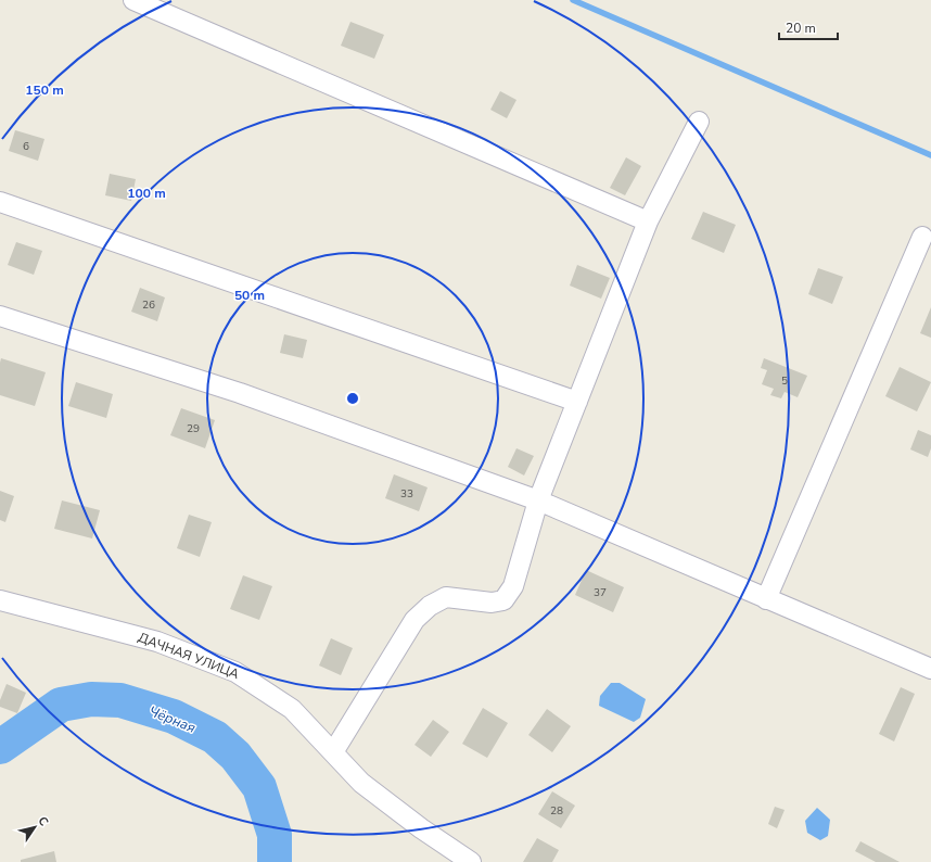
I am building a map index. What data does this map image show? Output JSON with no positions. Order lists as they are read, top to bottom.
{
  "streets": {
    "street": ["ДАЧНАЯ УЛИЦА"]
  },
  "water": ["Чёрная"],
  "house_numbers": [
    "6",
    "26",
    "5",
    "29",
    "33",
    "37",
    "28"
  ],
  "scale_bar": "20 m",
  "north": "top right",
  "rings": ["150 m", "100 m", "50 m"]
}
